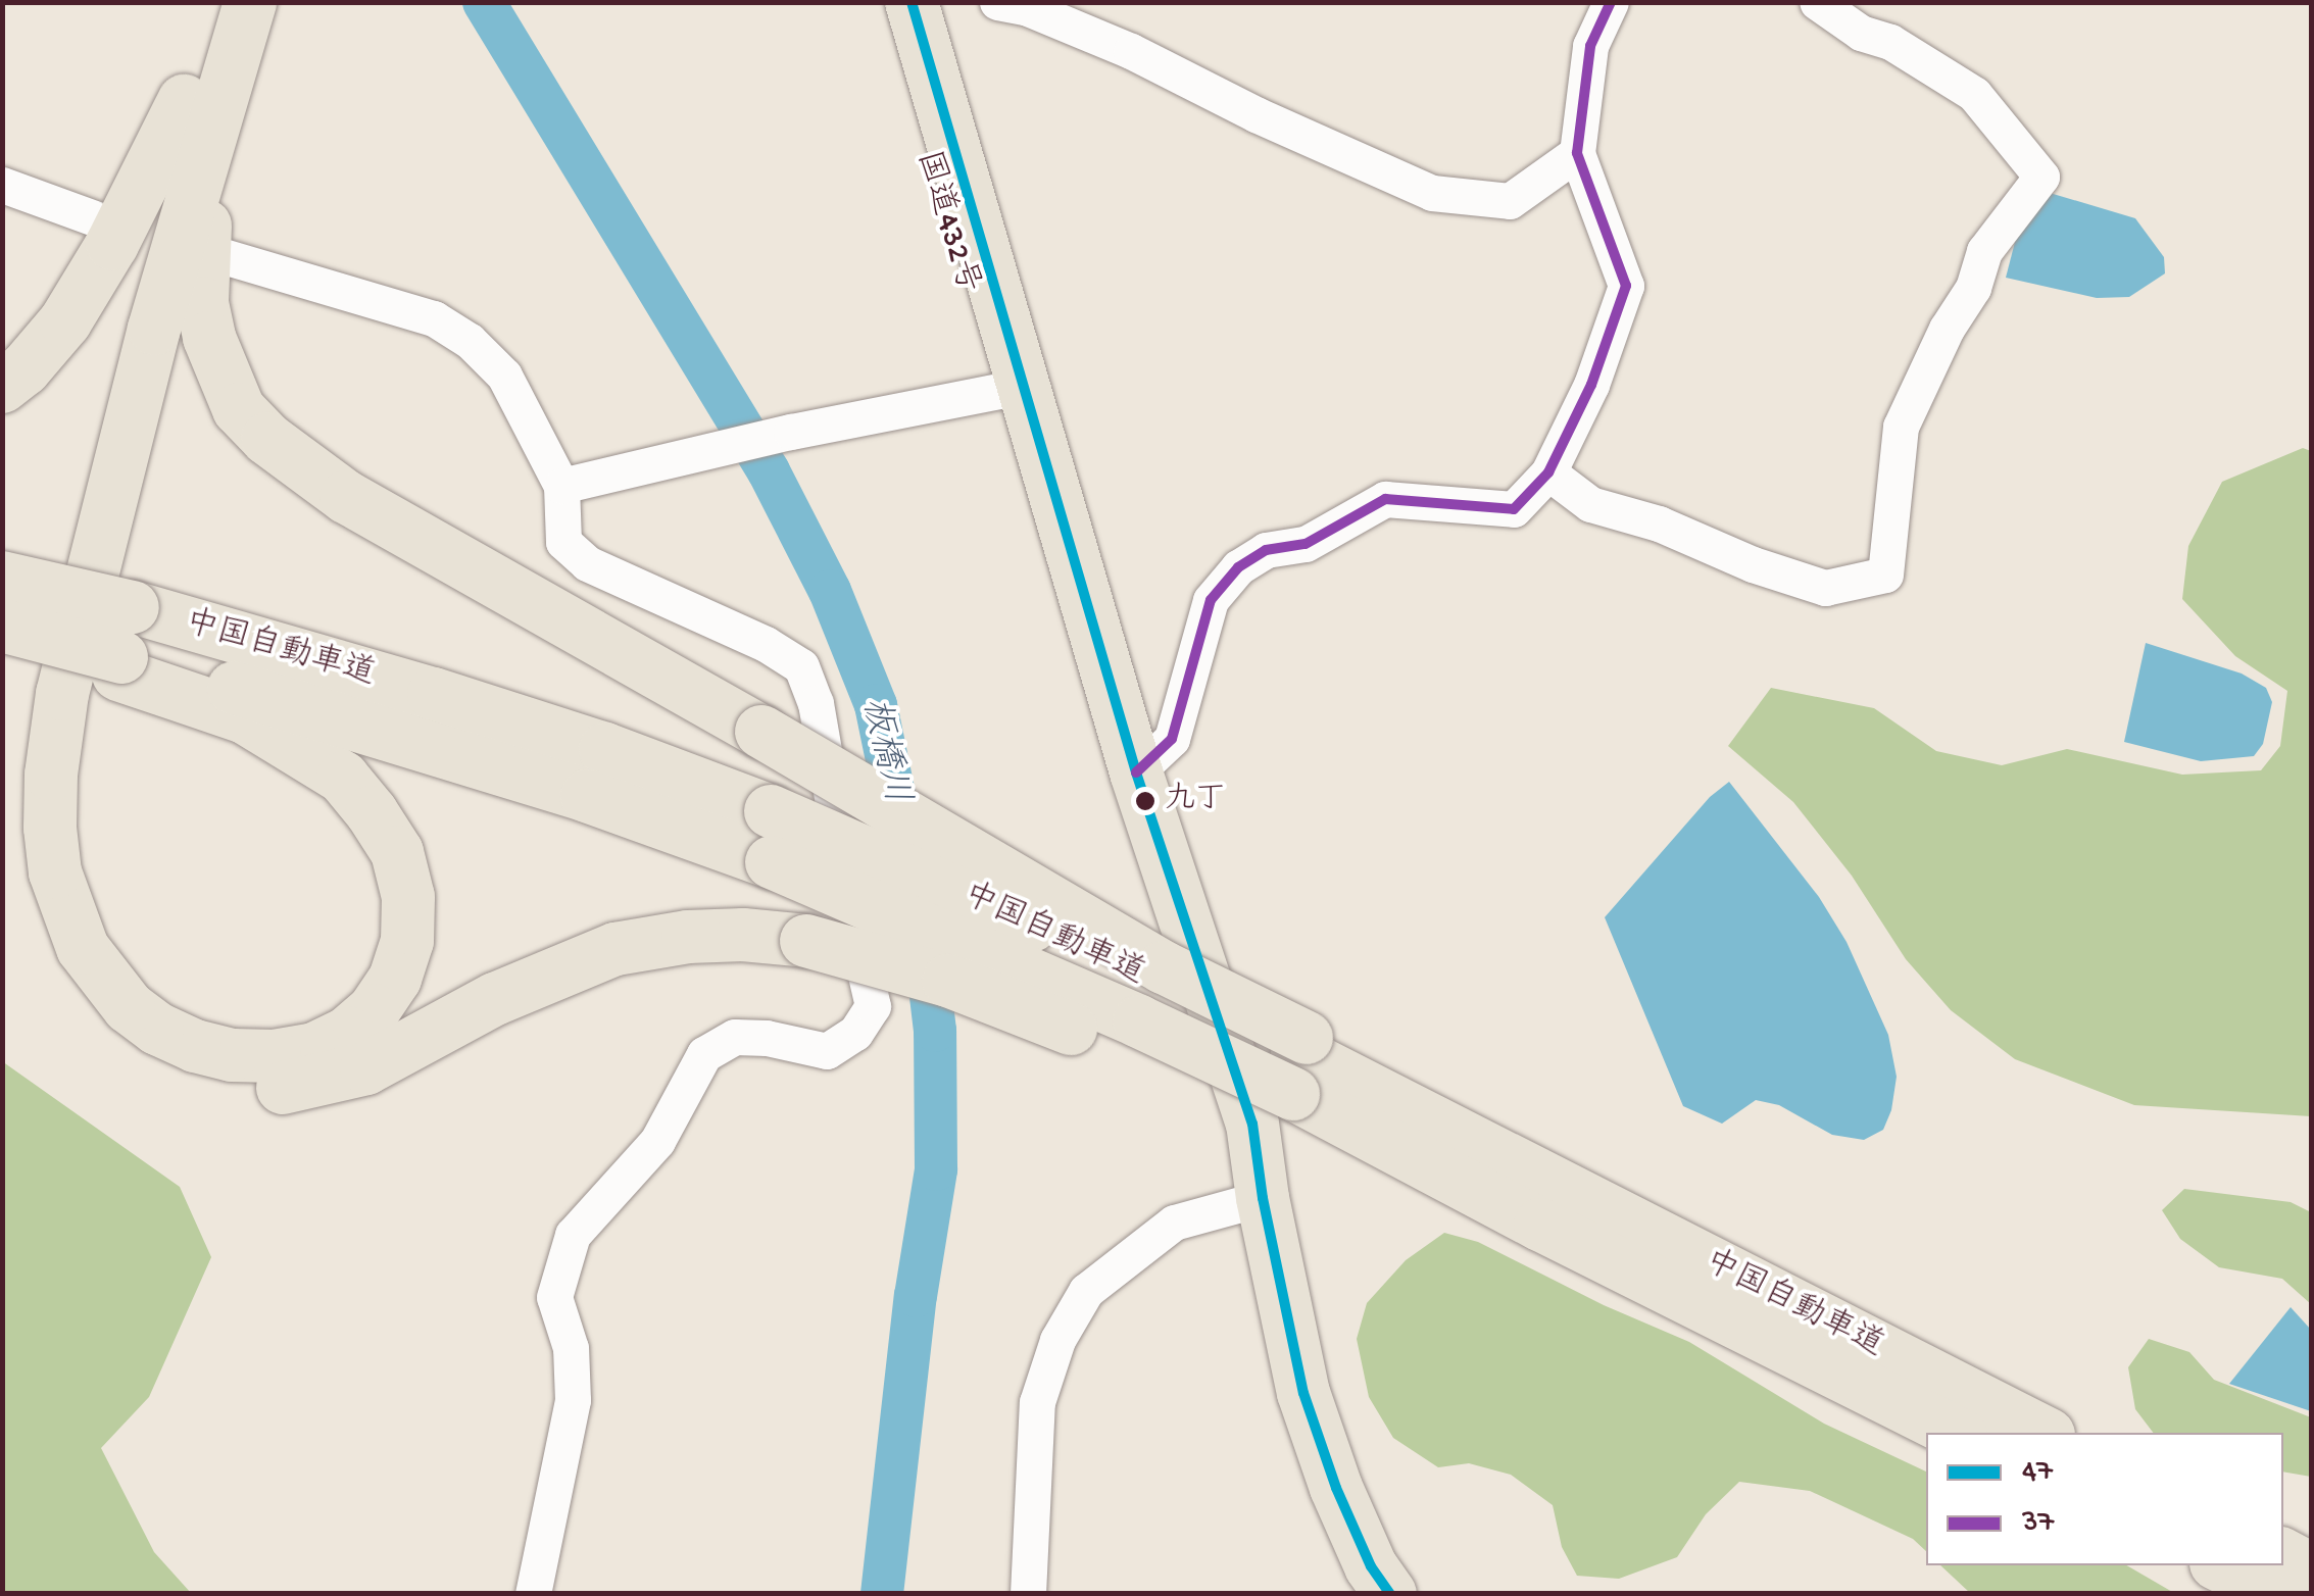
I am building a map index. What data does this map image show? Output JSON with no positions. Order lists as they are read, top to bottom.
{
  "streets": {
    "highway": ["国道432号", "中国自動車道"]
  },
  "water": ["板橋川"],
  "places": ["九丁"],
  "lines": ["transit line 47", "transit line 37"],
  "legend": ["47", "37"]
}
